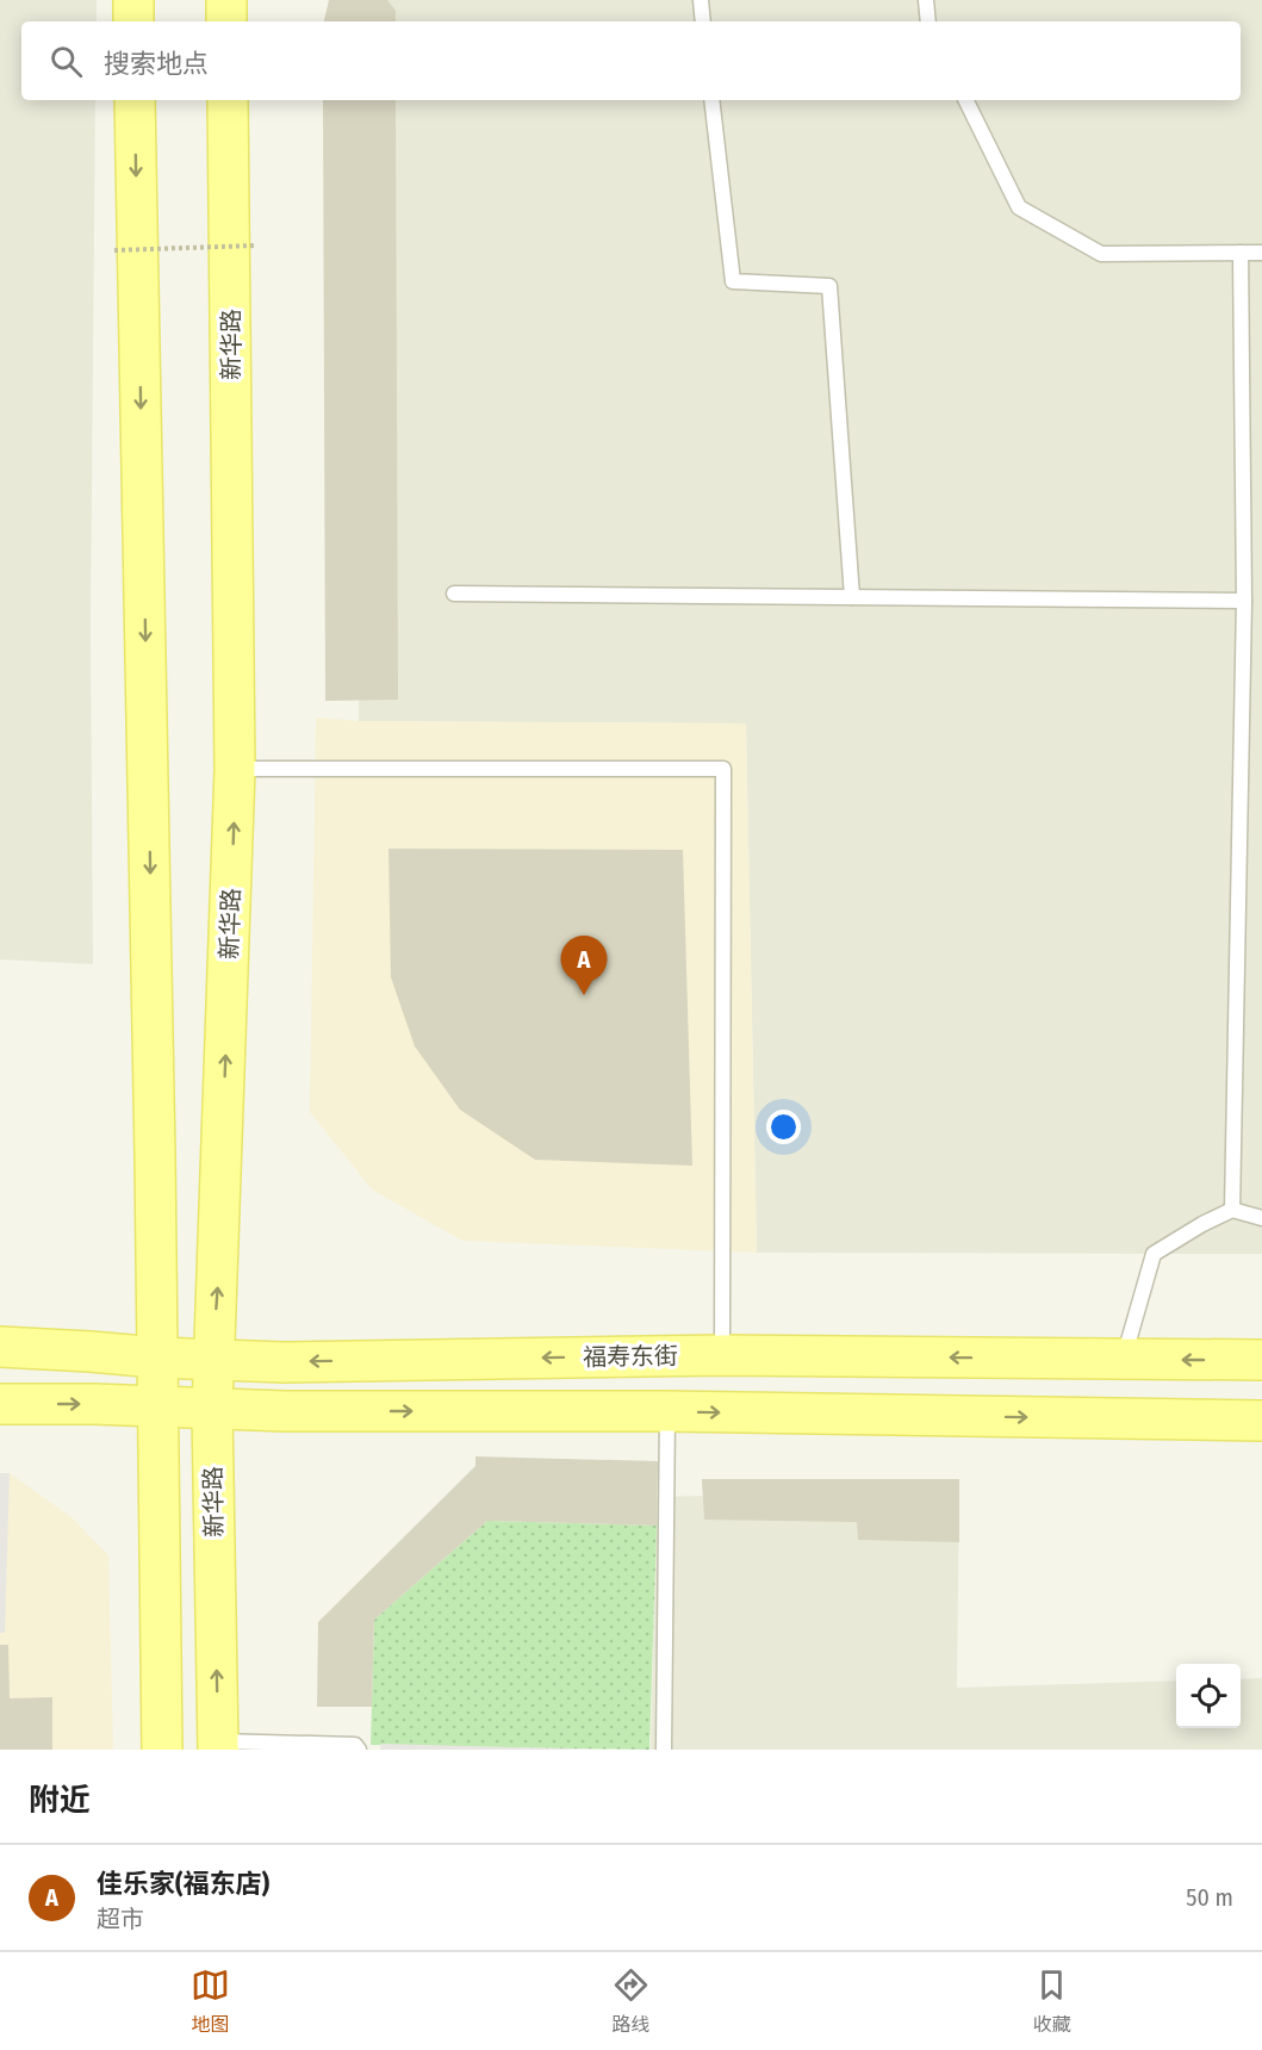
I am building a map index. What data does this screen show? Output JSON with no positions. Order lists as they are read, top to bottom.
{
  "streets": {
    "main road": ["新华路", "福寿东街"]
  },
  "crossings": [
    ["新华路", "福寿东街"]
  ],
  "page": {
    "search": "搜索地点",
    "pins": "A",
    "heading": "附近",
    "list": [
      {
        "mark": "A",
        "name": "佳乐家(福东店)",
        "note": "超市",
        "value": "50 m"
      }
    ],
    "nav": ["地图", "路线", "收藏"]
  }
}
